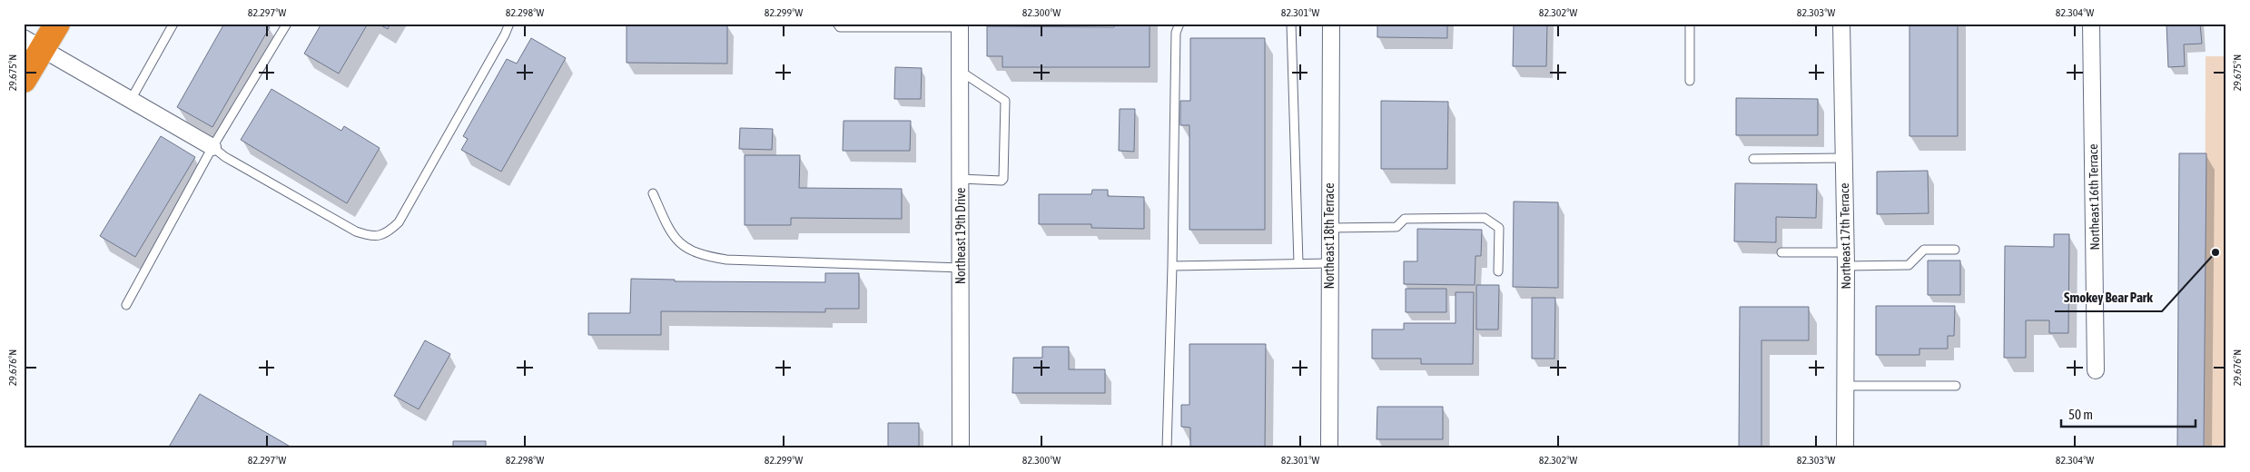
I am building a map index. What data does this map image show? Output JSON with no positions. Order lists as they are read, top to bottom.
{
  "streets": {
    "street": [
      "Northeast 16th Terrace",
      "Northeast 19th Drive",
      "Northeast 18th Terrace",
      "Northeast 17th Terrace"
    ]
  },
  "places": ["Smokey Bear Park"],
  "scale_bar": "50 m",
  "coordinates": [
    "82.297°W",
    "82.298°W",
    "82.299°W",
    "82.300°W",
    "82.301°W",
    "82.302°W",
    "82.303°W",
    "82.304°W",
    "29.675°N",
    "29.676°N"
  ]
}
